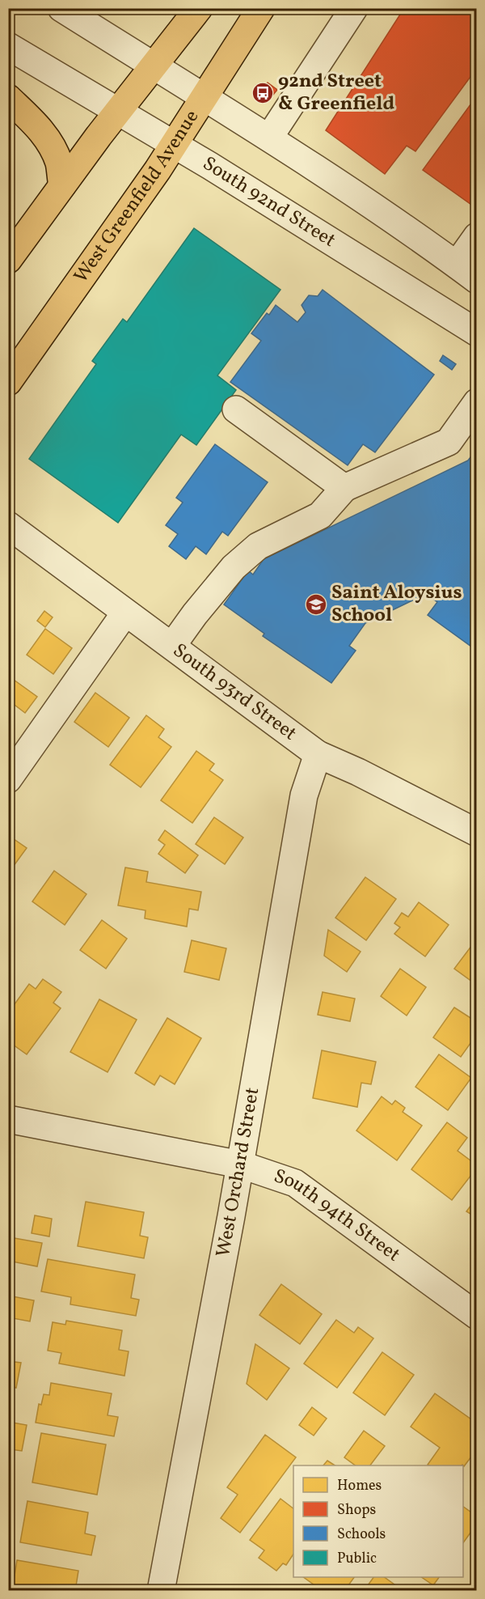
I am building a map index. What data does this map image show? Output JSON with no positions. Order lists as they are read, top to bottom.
{
  "streets": {
    "main road": ["West Greenfield Avenue"],
    "street": [
      "South 92nd Street",
      "South 93rd Street",
      "West Orchard Street",
      "South 94th Street"
    ]
  },
  "crossings": [
    ["West Greenfield Avenue", "South 92nd Street"],
    ["South 93rd Street", "West Orchard Street"],
    ["West Orchard Street", "South 94th Street"]
  ],
  "places": {
    "bus stop": ["92nd Street & Greenfield"],
    "school or university": ["Saint Aloysius School"]
  },
  "legend": [
    "Homes",
    "Shops",
    "Schools",
    "Public"
  ]
}
